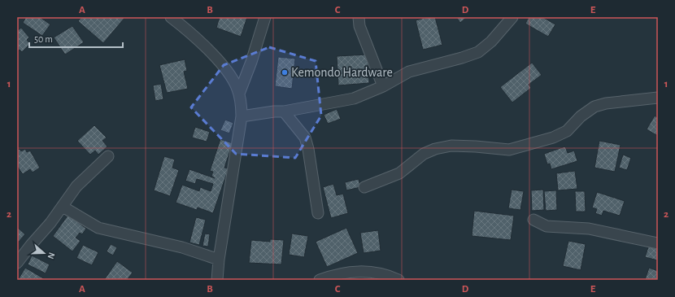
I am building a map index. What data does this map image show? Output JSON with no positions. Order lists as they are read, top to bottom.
{
  "places": ["Kemondo Hardware"],
  "scale_bar": "50 m",
  "north": "right",
  "grid": {
    "columns": [
      "A",
      "B",
      "C",
      "D",
      "E"
    ],
    "rows": ["1", "2"]
  }
}
